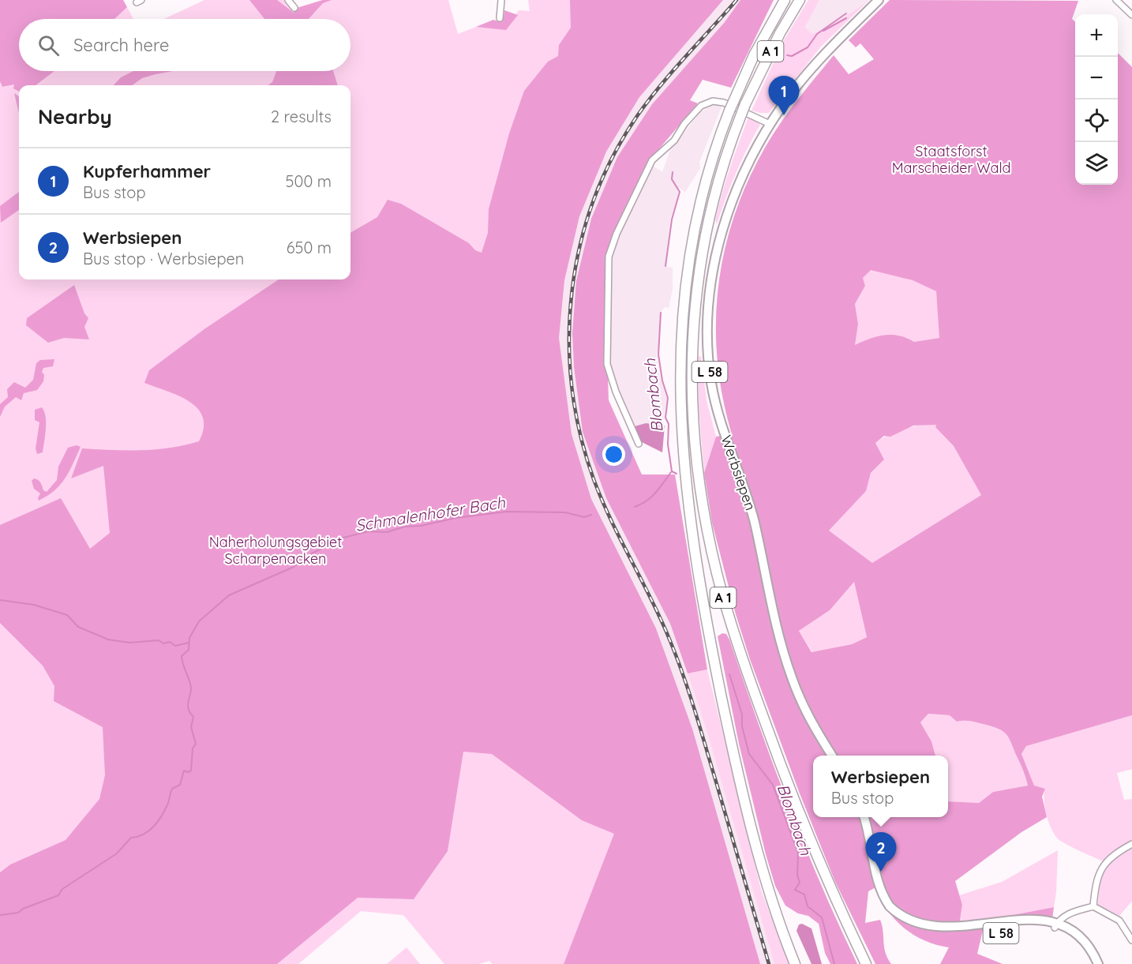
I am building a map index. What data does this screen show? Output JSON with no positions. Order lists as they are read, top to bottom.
{
  "streets": {
    "highway": ["A 1"],
    "main road": ["L 58", "Werbsiepen"]
  },
  "crossings": [
    ["L 58", "Werbsiepen"]
  ],
  "water": ["Blombach", "Schmalenhofer Bach"],
  "parks": ["Staatsforst Marscheider Wald", "Naherholungsgebiet Scharpenacken"],
  "page": {
    "map_buttons": ["+", "−"],
    "search": "Search here",
    "pins": ["1", "2"],
    "heading": ["Nearby", "2 results"],
    "list": [
      {
        "mark": "1",
        "name": "Kupferhammer",
        "note": "Bus stop",
        "value": "500 m"
      },
      {
        "mark": "2",
        "name": "Werbsiepen",
        "note": "Bus stop · Werbsiepen",
        "value": "650 m"
      }
    ],
    "popup": ["Werbsiepen", "Bus stop"]
  }
}
